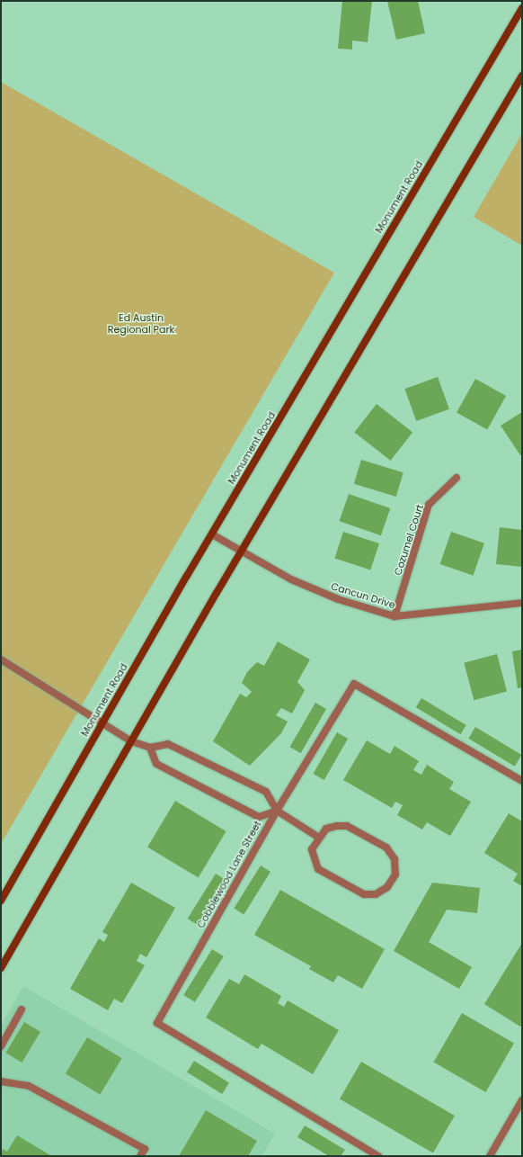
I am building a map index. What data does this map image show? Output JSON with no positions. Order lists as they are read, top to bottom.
{
  "streets": {
    "street": [
      "Monument Road",
      "Cozumel Court",
      "Cancun Drive",
      "Cobblewood Lane Street"
    ]
  },
  "crossings": [
    ["Monument Road", "Cancun Drive"],
    ["Cozumel Court", "Cancun Drive"]
  ],
  "parks": ["Ed Austin Regional Park"]
}
